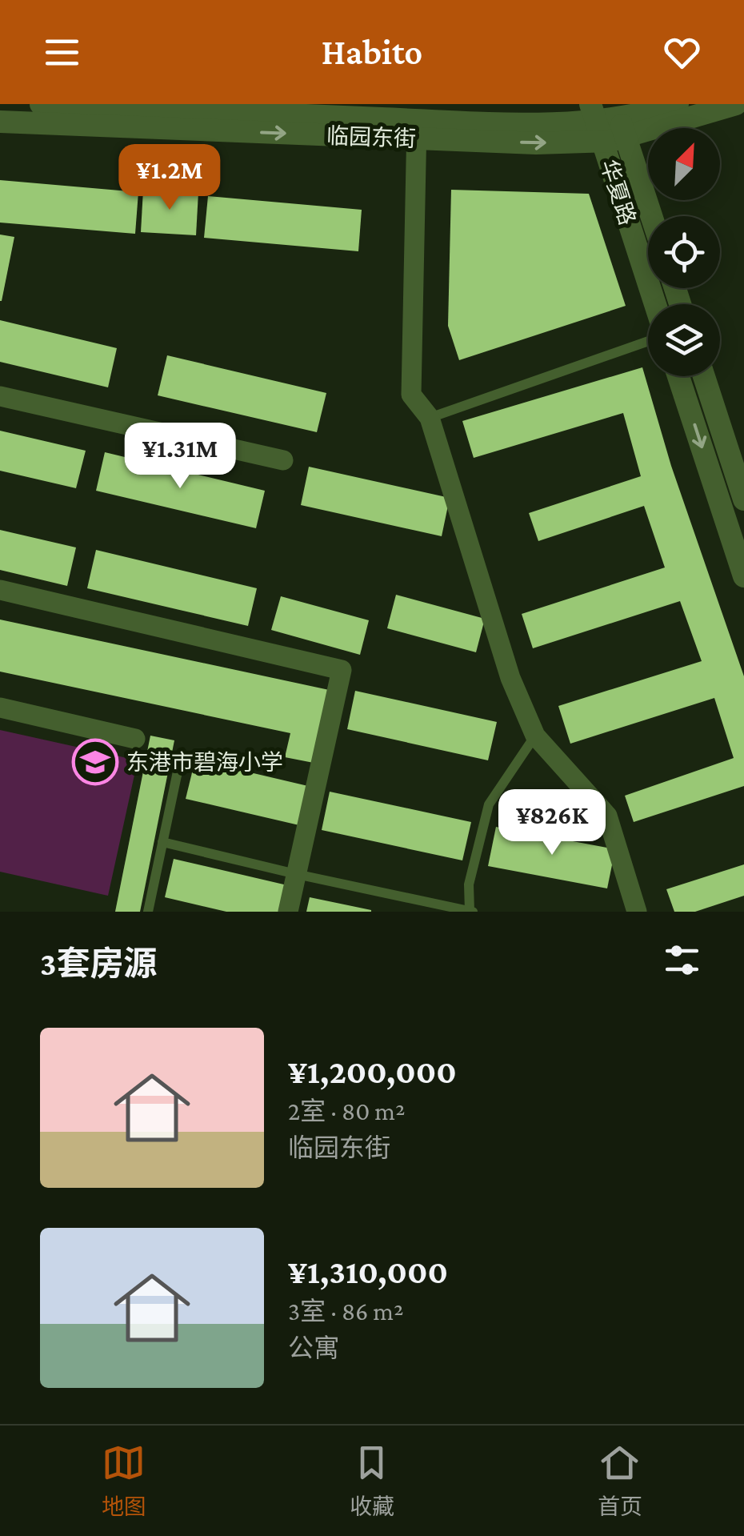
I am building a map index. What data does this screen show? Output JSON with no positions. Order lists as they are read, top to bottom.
{
  "streets": {
    "street": ["临园东街", "华夏路"]
  },
  "crossings": [
    ["临园东街", "华夏路"]
  ],
  "places": {
    "school or university": ["东港市碧海小学"]
  },
  "north": "top right",
  "page": {
    "header": "Habito",
    "price": ["¥1.2M", "¥1.31M", "¥826K"],
    "heading": "3套房源",
    "list": [
      {
        "name": "¥1,200,000",
        "note": "2室 · 80 m² · 临园东街"
      },
      {
        "name": "¥1,310,000",
        "note": "3室 · 86 m² · 公寓"
      }
    ],
    "tabs": ["地图", "收藏", "首页"]
  }
}
